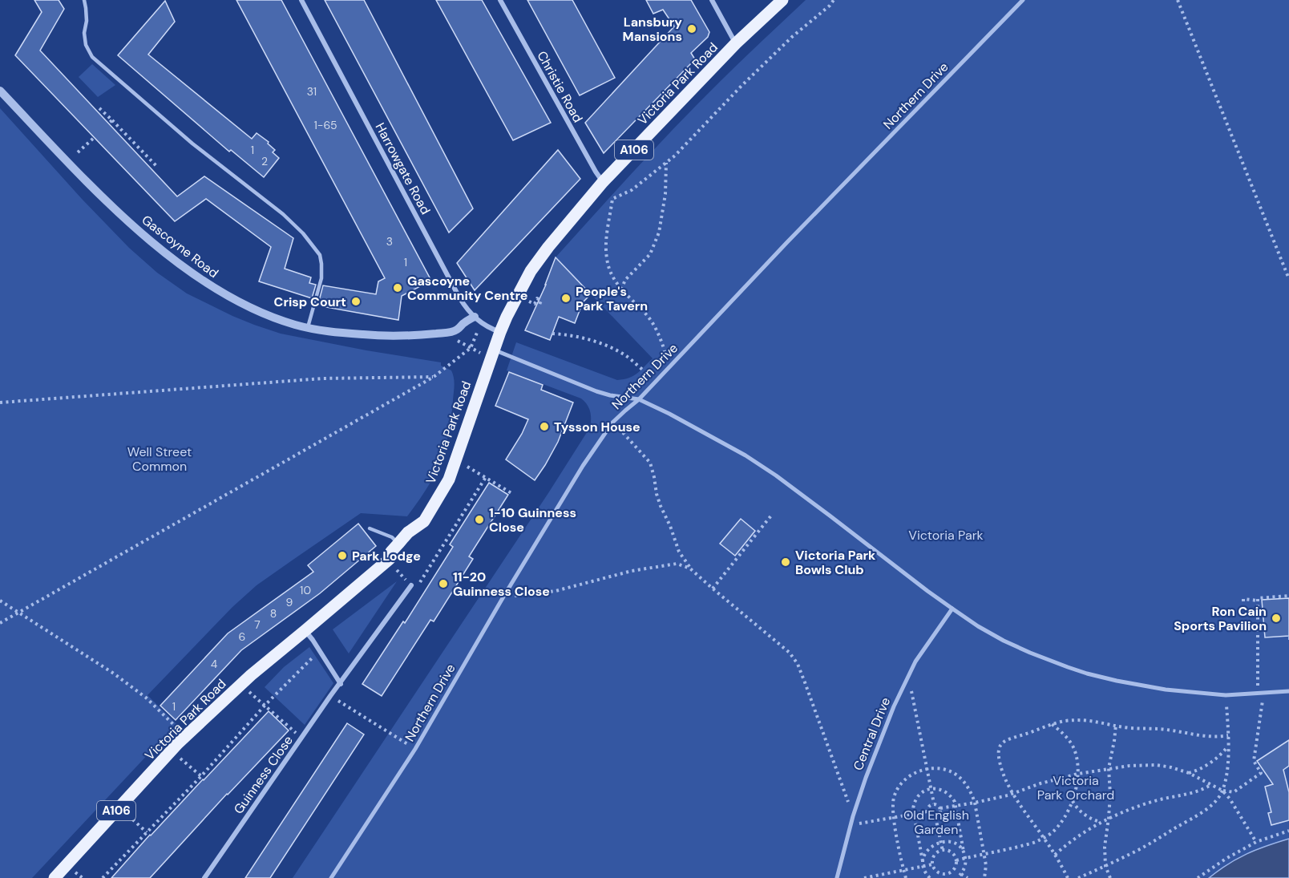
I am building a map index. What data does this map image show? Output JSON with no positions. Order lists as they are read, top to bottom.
{
  "streets": {
    "main road": ["Victoria Park Road", "A106"],
    "street": [
      "Christie Road",
      "Northern Drive",
      "Harrowgate Road",
      "Gascoyne Road",
      "Central Drive",
      "Guinness Close"
    ]
  },
  "crossings": [
    ["Victoria Park Road", "Christie Road"],
    ["Victoria Park Road", "Harrowgate Road"],
    ["Harrowgate Road", "Gascoyne Road"]
  ],
  "parks": [
    "Well Street Common",
    "Victoria Park",
    "Victoria Park Orchard",
    "Old English Garden"
  ],
  "places": [
    "Lansbury Mansions",
    "Gascoyne Community Centre",
    "People's Park Tavern",
    "Crisp Court",
    "Tysson House",
    "1-10 Guinness Close",
    "Park Lodge",
    "Victoria Park Bowls Club",
    "11-20 Guinness Close",
    "Ron Cain Sports Pavilion"
  ],
  "house_numbers": [
    "31",
    "1-65",
    "1",
    "2",
    "3",
    "1",
    "10",
    "9",
    "8",
    "7",
    "6",
    "4",
    "1"
  ]
}
